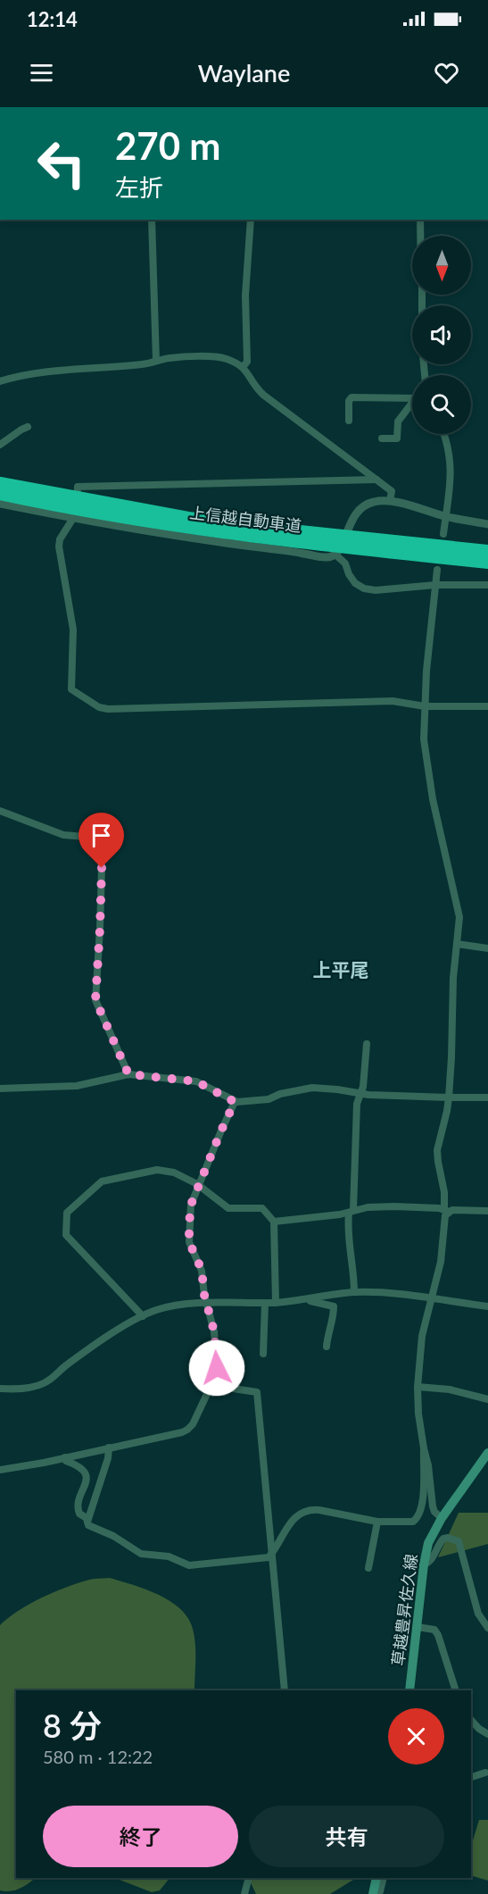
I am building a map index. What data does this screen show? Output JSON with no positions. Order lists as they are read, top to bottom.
{
  "streets": {
    "highway": ["上信越自動車道"],
    "main road": ["草越豊昇佐久線"]
  },
  "districts": ["上平尾"],
  "north": "bottom",
  "page": {
    "status": "12:14",
    "header": "Waylane",
    "turn": ["270 m", "左折"],
    "heading": ["8 分", "580 m · 12:22"],
    "buttons": ["終了", "共有"]
  }
}
